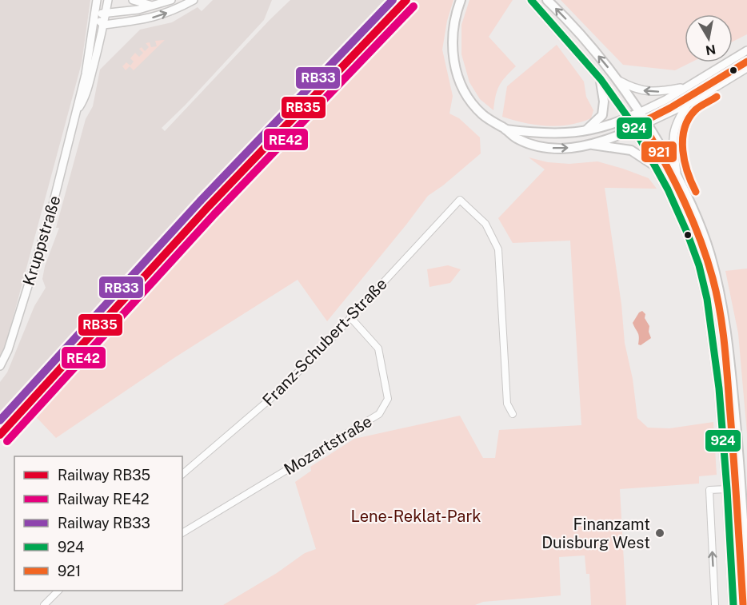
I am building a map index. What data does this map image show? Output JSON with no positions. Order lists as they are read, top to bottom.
{
  "streets": {
    "street": ["Kruppstraße", "Franz-Schubert-Straße", "Mozartstraße"]
  },
  "crossings": [
    ["Franz-Schubert-Straße", "Mozartstraße"]
  ],
  "parks": ["Lene-Reklat-Park"],
  "places": ["Finanzamt Duisburg West"],
  "lines": [
    "rail line RB35",
    "rail line RB33",
    "transit line 924",
    "rail line RE42",
    "transit line 921"
  ],
  "legend": [
    "Railway RB35",
    "Railway RE42",
    "Railway RB33",
    "924",
    "921"
  ],
  "north": "bottom"
}
